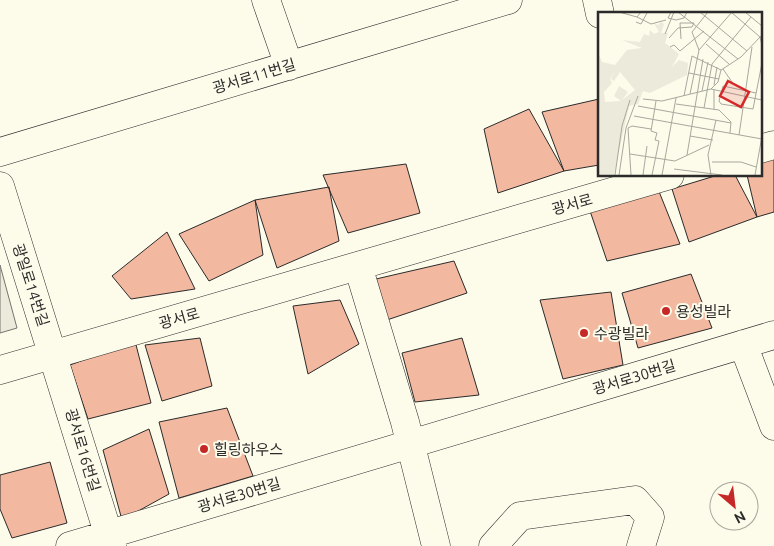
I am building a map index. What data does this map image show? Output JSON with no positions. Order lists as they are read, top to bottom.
{
  "streets": {
    "street": [
      "광서로11번길",
      "광서로",
      "광일로14번길",
      "광서로30번길",
      "광서로16번길"
    ]
  },
  "crossings": [
    ["광서로", "광일로14번길"],
    ["광서로", "광서로16번길"],
    ["광일로14번길", "광서로16번길"],
    ["광서로30번길", "광서로16번길"]
  ],
  "places": ["용성빌라", "수광빌라", "힐링하우스"],
  "north": "bottom right"
}
